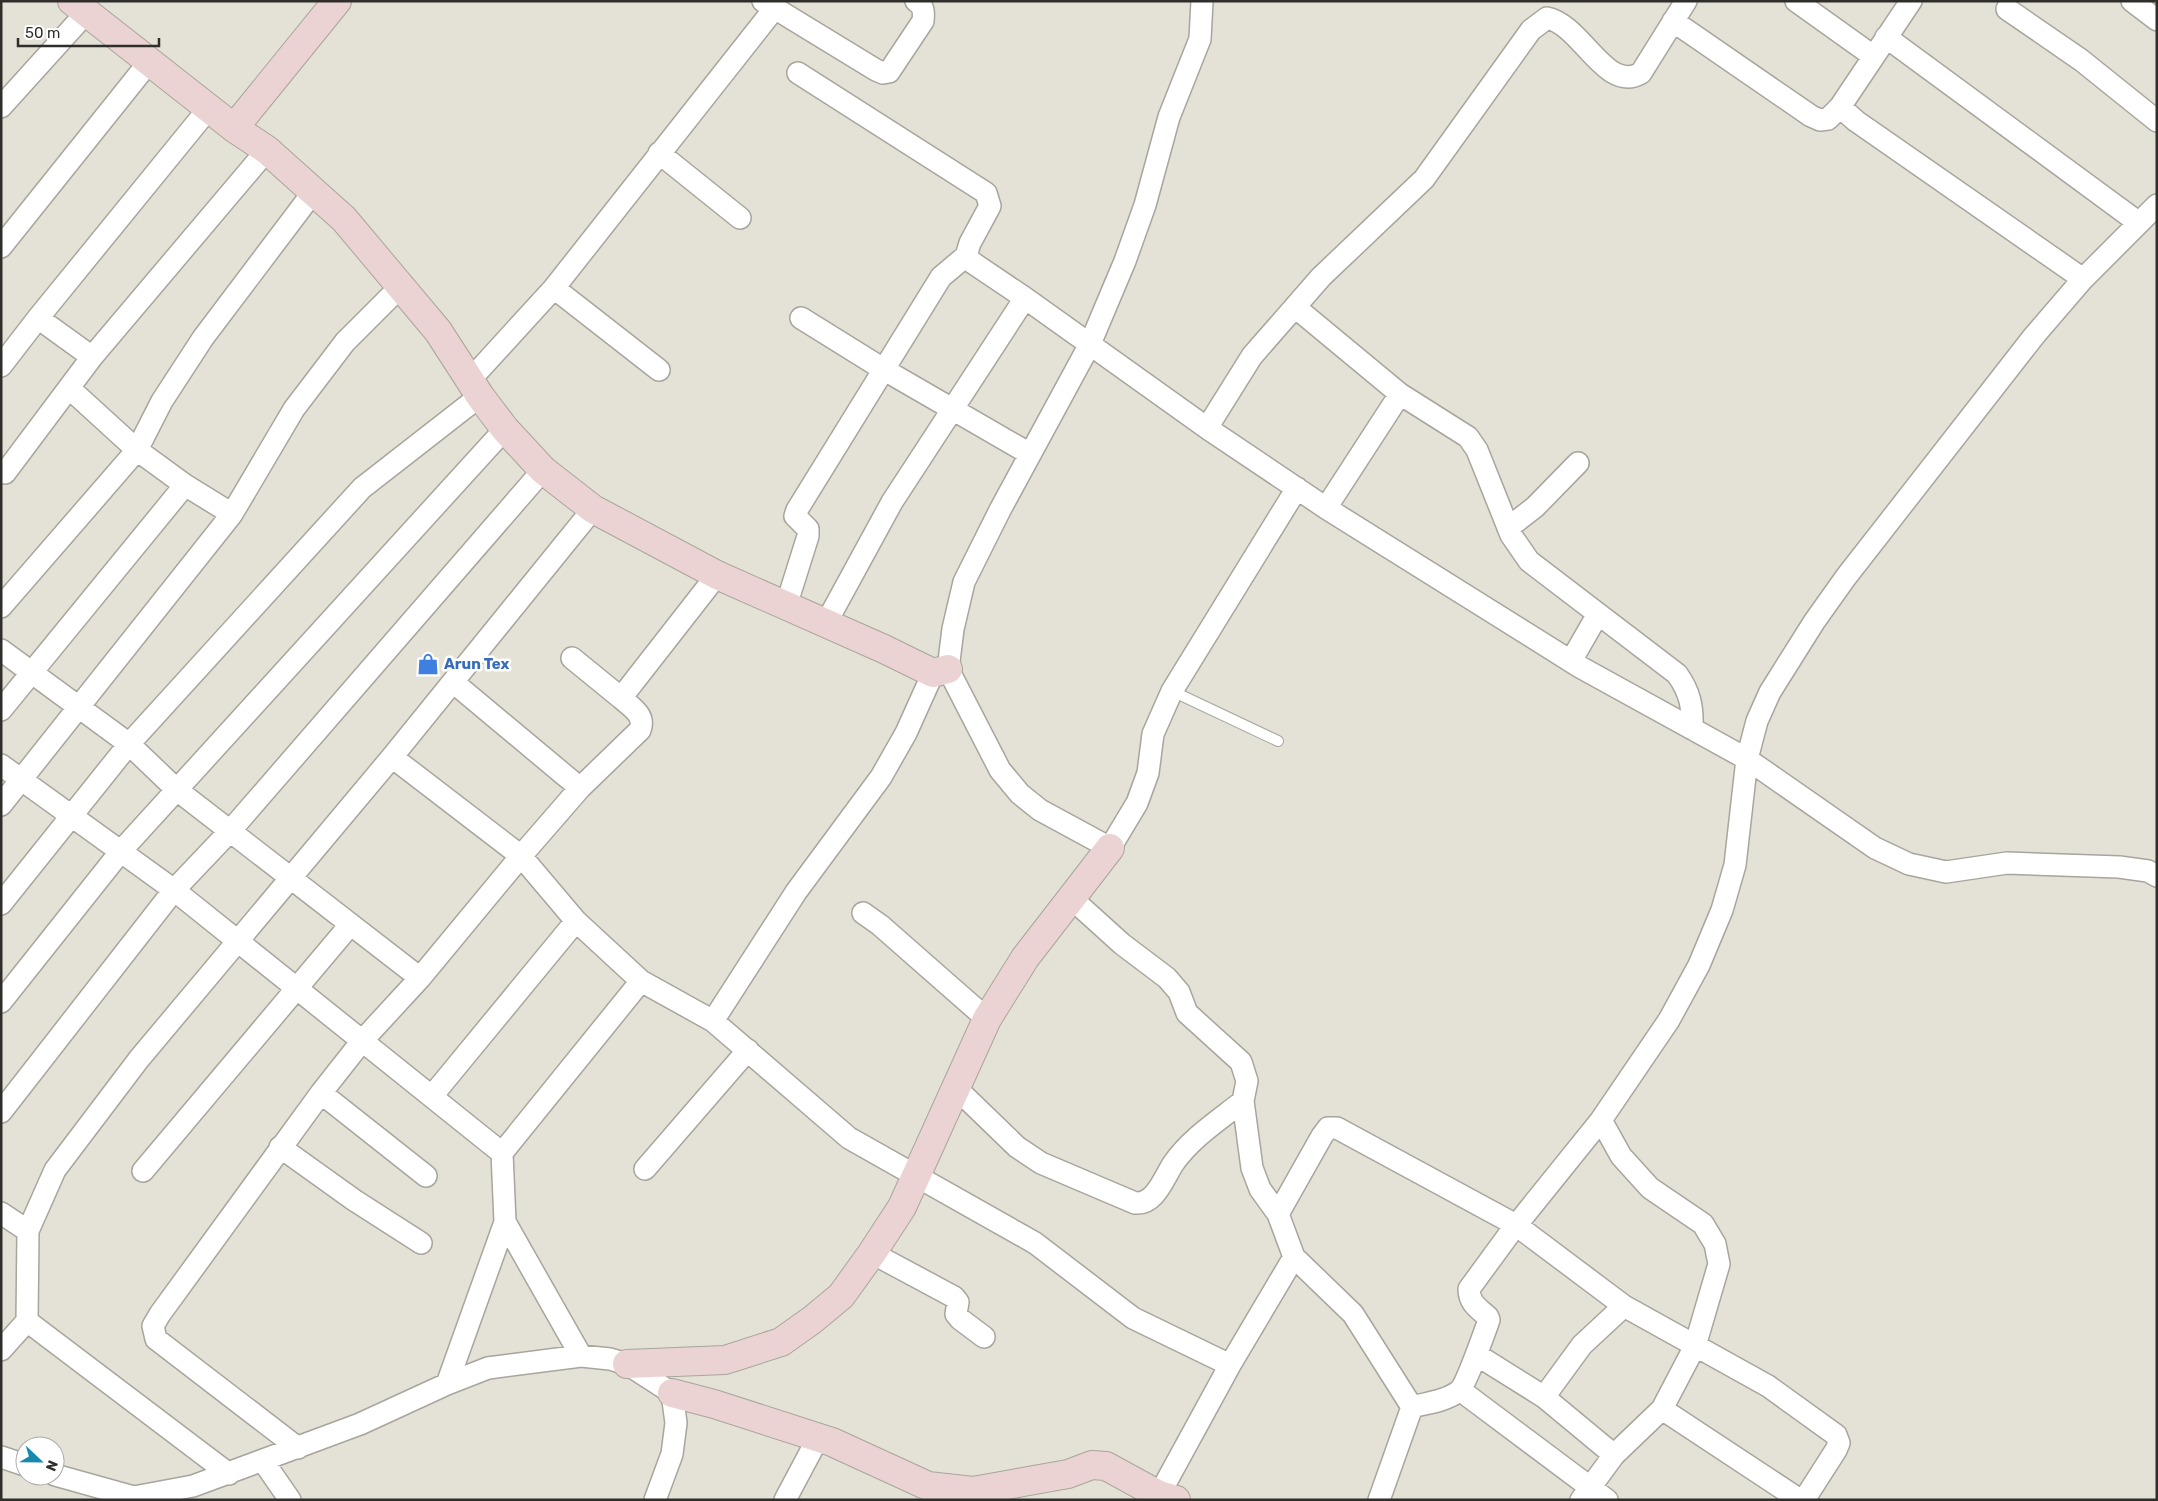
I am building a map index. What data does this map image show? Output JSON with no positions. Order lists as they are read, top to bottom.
{
  "places": {
    "shop": ["Arun Tex"]
  },
  "scale_bar": "50 m",
  "north": "right"
}
